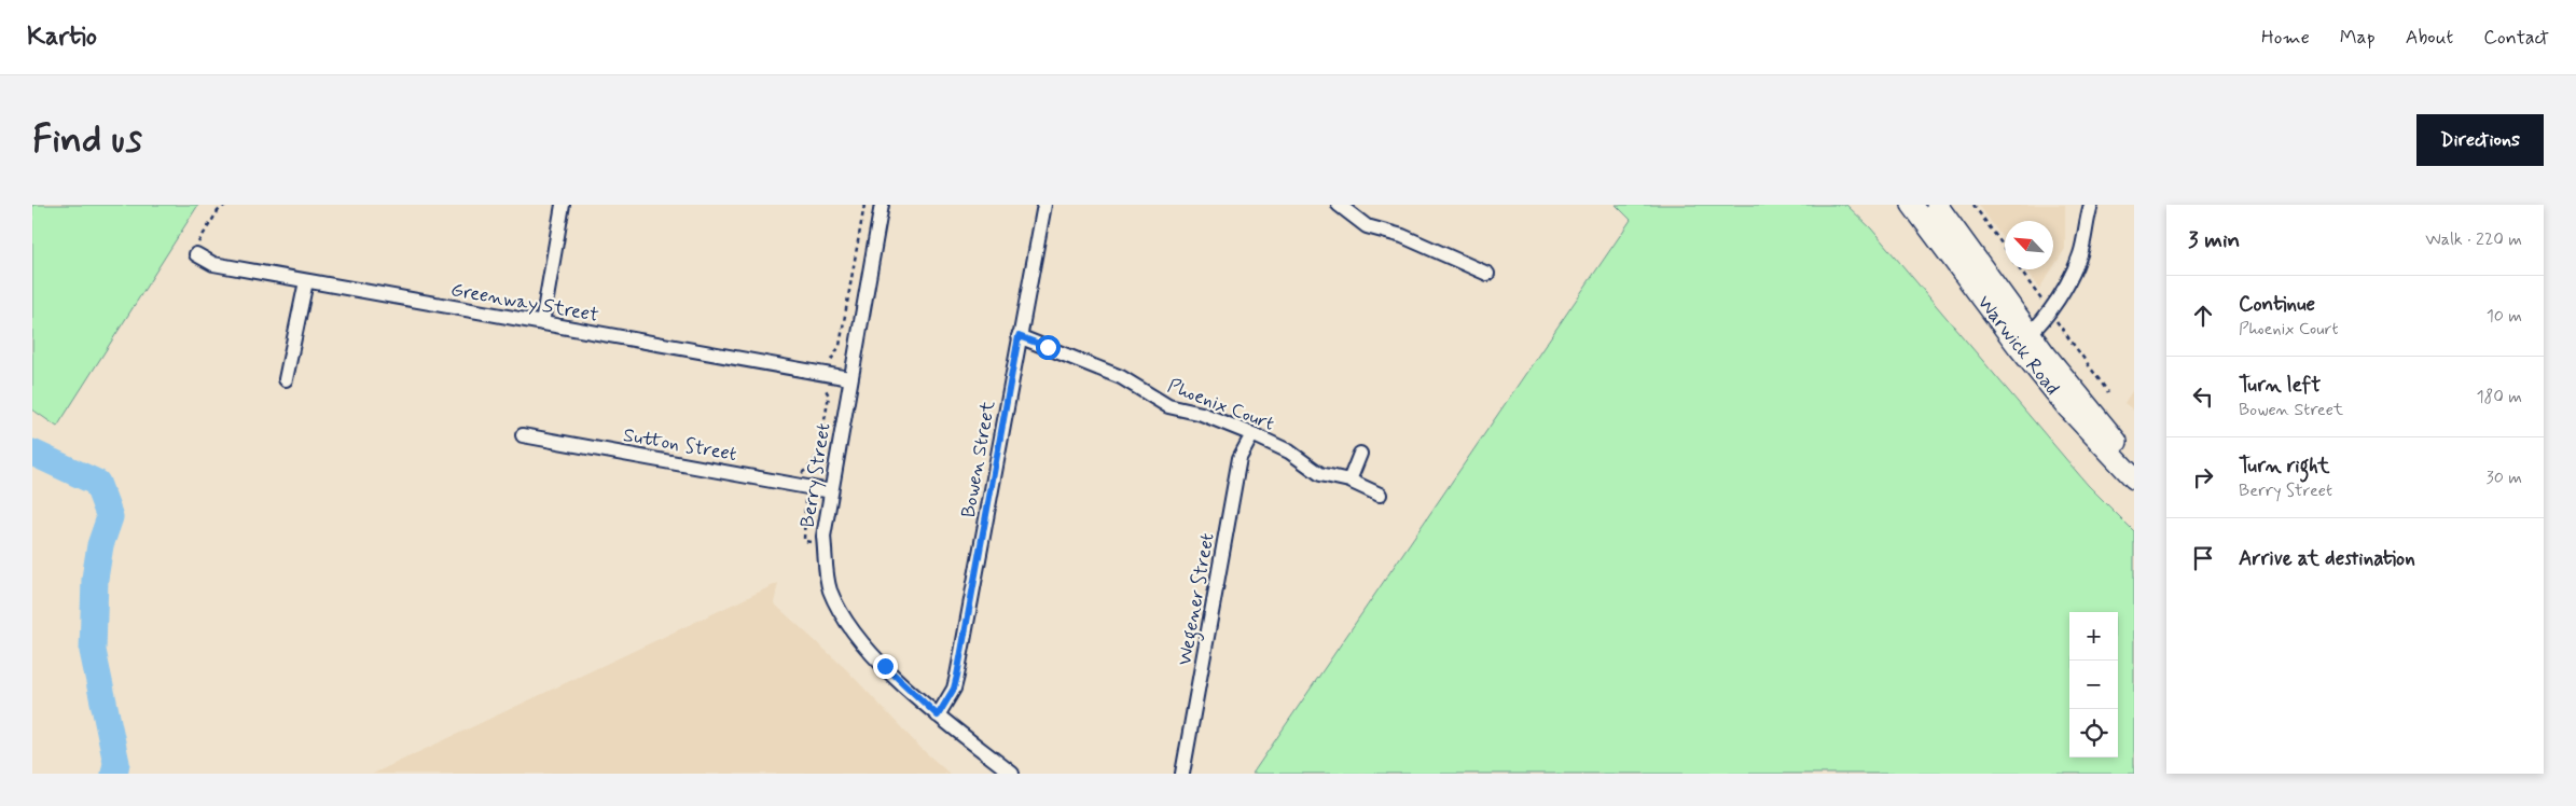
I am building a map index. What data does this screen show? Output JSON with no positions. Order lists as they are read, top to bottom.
{
  "streets": {
    "main road": ["Warwick Road"],
    "street": [
      "Greenway Street",
      "Phoenix Court",
      "Sutton Street",
      "Bowen Street",
      "Berry Street",
      "Wegener Street"
    ]
  },
  "crossings": [
    ["Greenway Street", "Berry Street"],
    ["Phoenix Court", "Bowen Street"],
    ["Phoenix Court", "Wegener Street"],
    ["Sutton Street", "Berry Street"],
    ["Bowen Street", "Berry Street"]
  ],
  "north": "top left",
  "page": {
    "header": "Kartio",
    "nav": [
      "Home",
      "Map",
      "About",
      "Contact"
    ],
    "buttons": "Directions",
    "title": "Find us",
    "heading": ["3 min", "Walk · 220 m"],
    "list": [
      ["Continue", "Phoenix Court", "10 m"],
      ["Turn left", "Bowen Street", "180 m"],
      ["Turn right", "Berry Street", "30 m"],
      "Arrive at destination"
    ],
    "map_buttons": ["+", "−"]
  }
}
